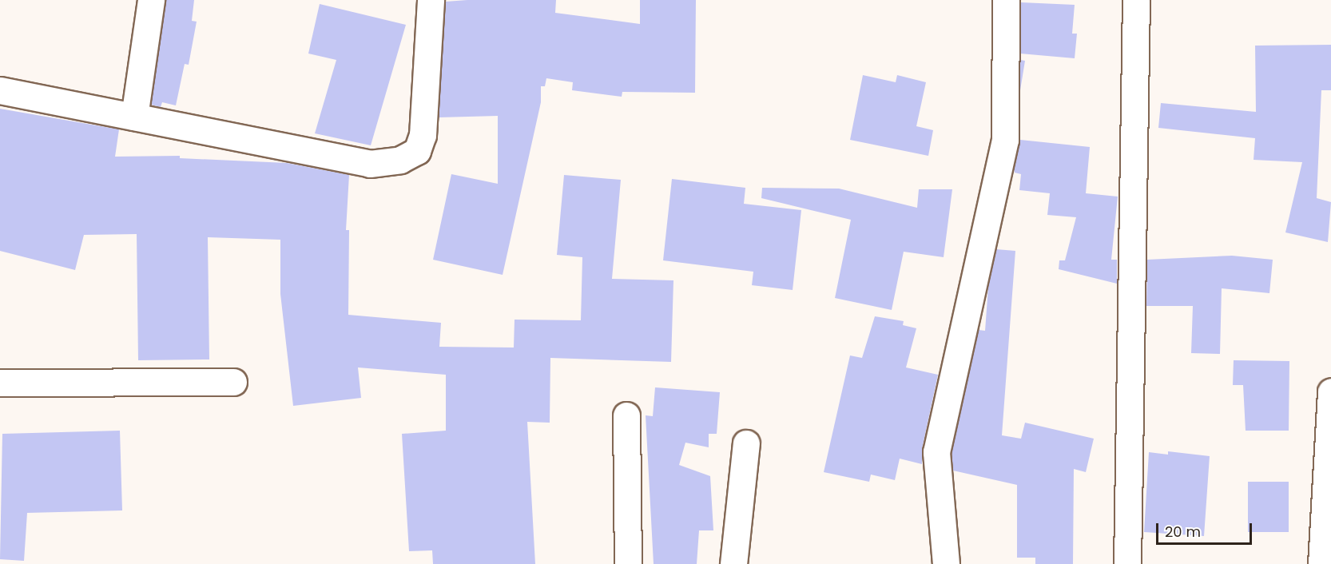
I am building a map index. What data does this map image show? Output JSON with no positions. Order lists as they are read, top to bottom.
{
  "scale_bar": "20 m"
}
